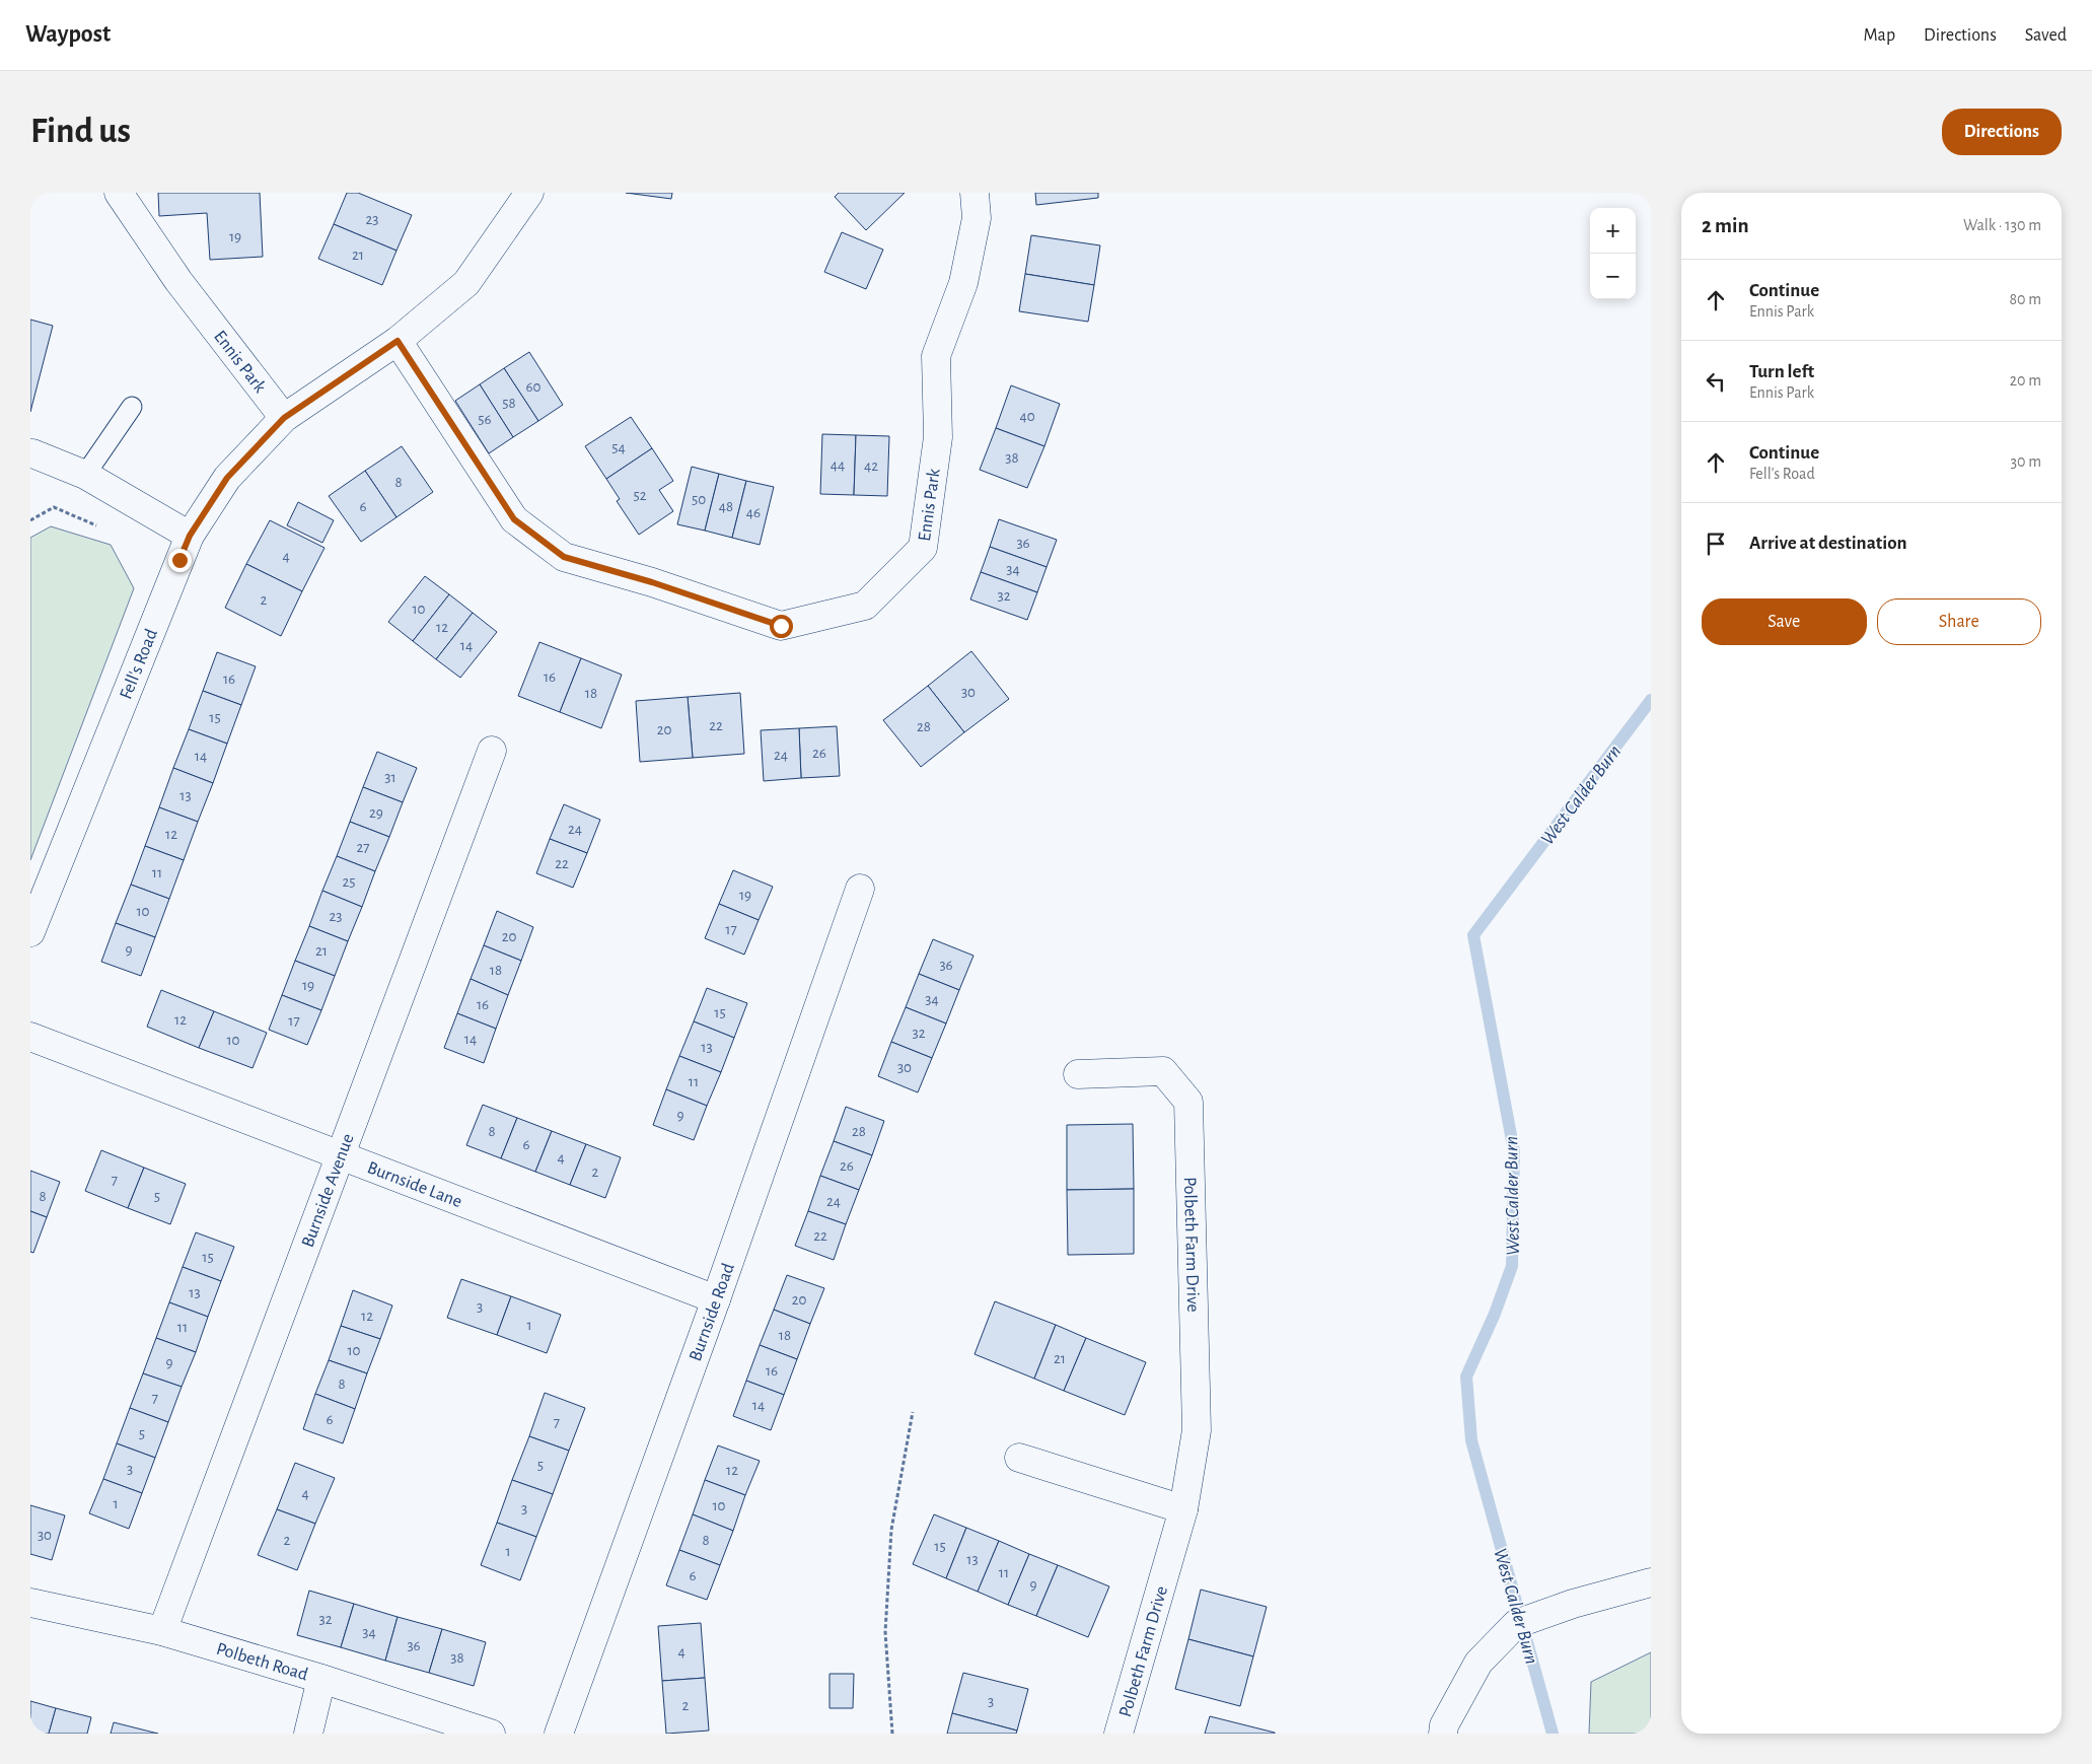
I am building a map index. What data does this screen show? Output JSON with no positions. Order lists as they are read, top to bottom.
{
  "streets": {
    "street": [
      "Ennis Park",
      "Fell's Road",
      "Burnside Lane",
      "Burnside Avenue",
      "Polbeth Farm Drive",
      "Burnside Road",
      "Polbeth Road"
    ]
  },
  "crossings": [
    ["Ennis Park", "Fell's Road"],
    ["Burnside Lane", "Burnside Avenue"],
    ["Burnside Lane", "Burnside Road"],
    ["Burnside Avenue", "Polbeth Road"]
  ],
  "water": ["West Calder Burn"],
  "house_numbers": [
    "23",
    "19",
    "21",
    "60",
    "58",
    "40",
    "56",
    "54",
    "38",
    "44",
    "42",
    "8",
    "52",
    "50",
    "6",
    "48",
    "46",
    "36",
    "4",
    "34",
    "32",
    "2",
    "10",
    "12",
    "14",
    "16",
    "16",
    "30",
    "18",
    "15",
    "22",
    "28",
    "20",
    "26",
    "24",
    "14",
    "31",
    "13",
    "29",
    "24",
    "12",
    "27",
    "22",
    "11",
    "25",
    "19",
    "10",
    "23",
    "17",
    "20",
    "9",
    "21",
    "36",
    "18",
    "19",
    "34",
    "16",
    "15",
    "12",
    "17",
    "32",
    "14",
    "10",
    "13",
    "30",
    "11",
    "9",
    "8",
    "28",
    "6",
    "4",
    "26",
    "2",
    "7",
    "8",
    "5",
    "24",
    "22",
    "15",
    "13",
    "20",
    "3",
    "12",
    "1",
    "11",
    "18",
    "10",
    "21",
    "9",
    "16",
    "8",
    "7",
    "14",
    "6",
    "7",
    "5",
    "5",
    "3",
    "12",
    "4",
    "1",
    "10",
    "3",
    "30",
    "2",
    "8",
    "15",
    "1",
    "13",
    "11",
    "6",
    "9",
    "32",
    "34",
    "36",
    "4",
    "38",
    "3",
    "2"
  ],
  "page": {
    "header": "Waypost",
    "nav": ["Map", "Directions", "Saved"],
    "buttons": [
      "Directions",
      ["Save", "Share"]
    ],
    "title": "Find us",
    "heading": ["2 min", "Walk · 130 m"],
    "map_buttons": ["+", "−"],
    "list": [
      ["Continue", "Ennis Park", "80 m"],
      ["Turn left", "Ennis Park", "20 m"],
      ["Continue", "Fell's Road", "30 m"],
      "Arrive at destination"
    ]
  }
}
